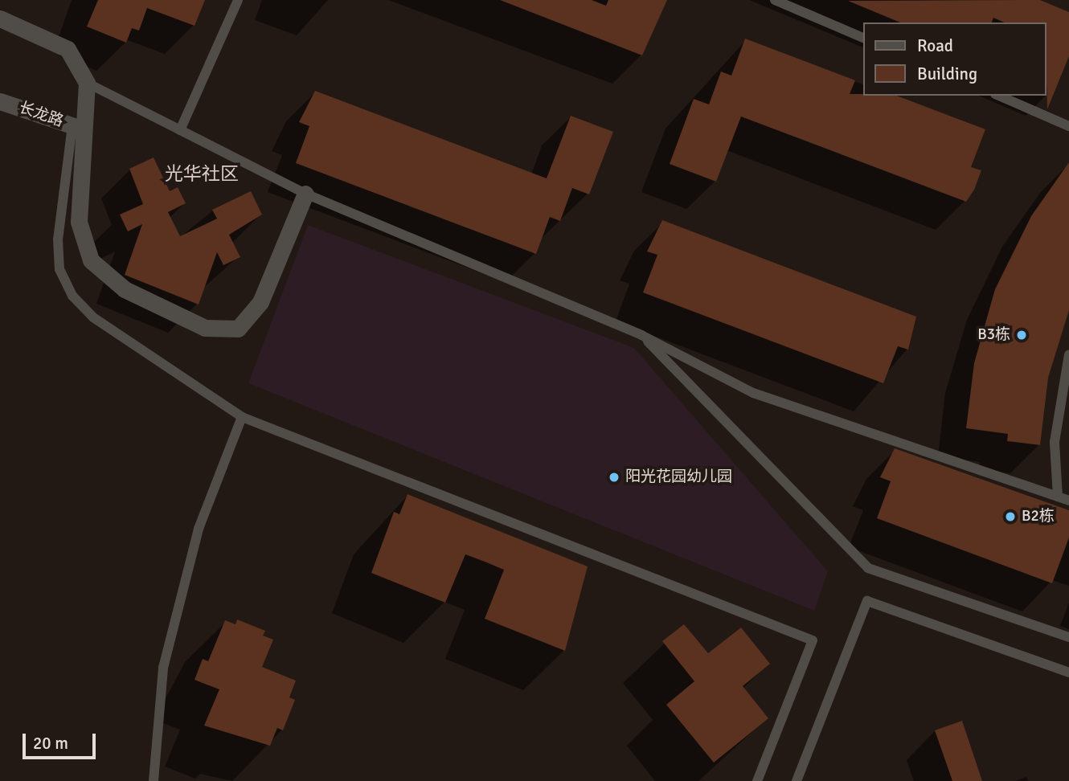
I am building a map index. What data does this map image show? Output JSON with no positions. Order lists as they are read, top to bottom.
{
  "streets": {
    "street": ["长龙路"]
  },
  "districts": ["光华社区"],
  "places": ["B3栋", "阳光花园幼儿园", "B2栋"],
  "legend": ["Road", "Building"],
  "scale_bar": "20 m"
}
